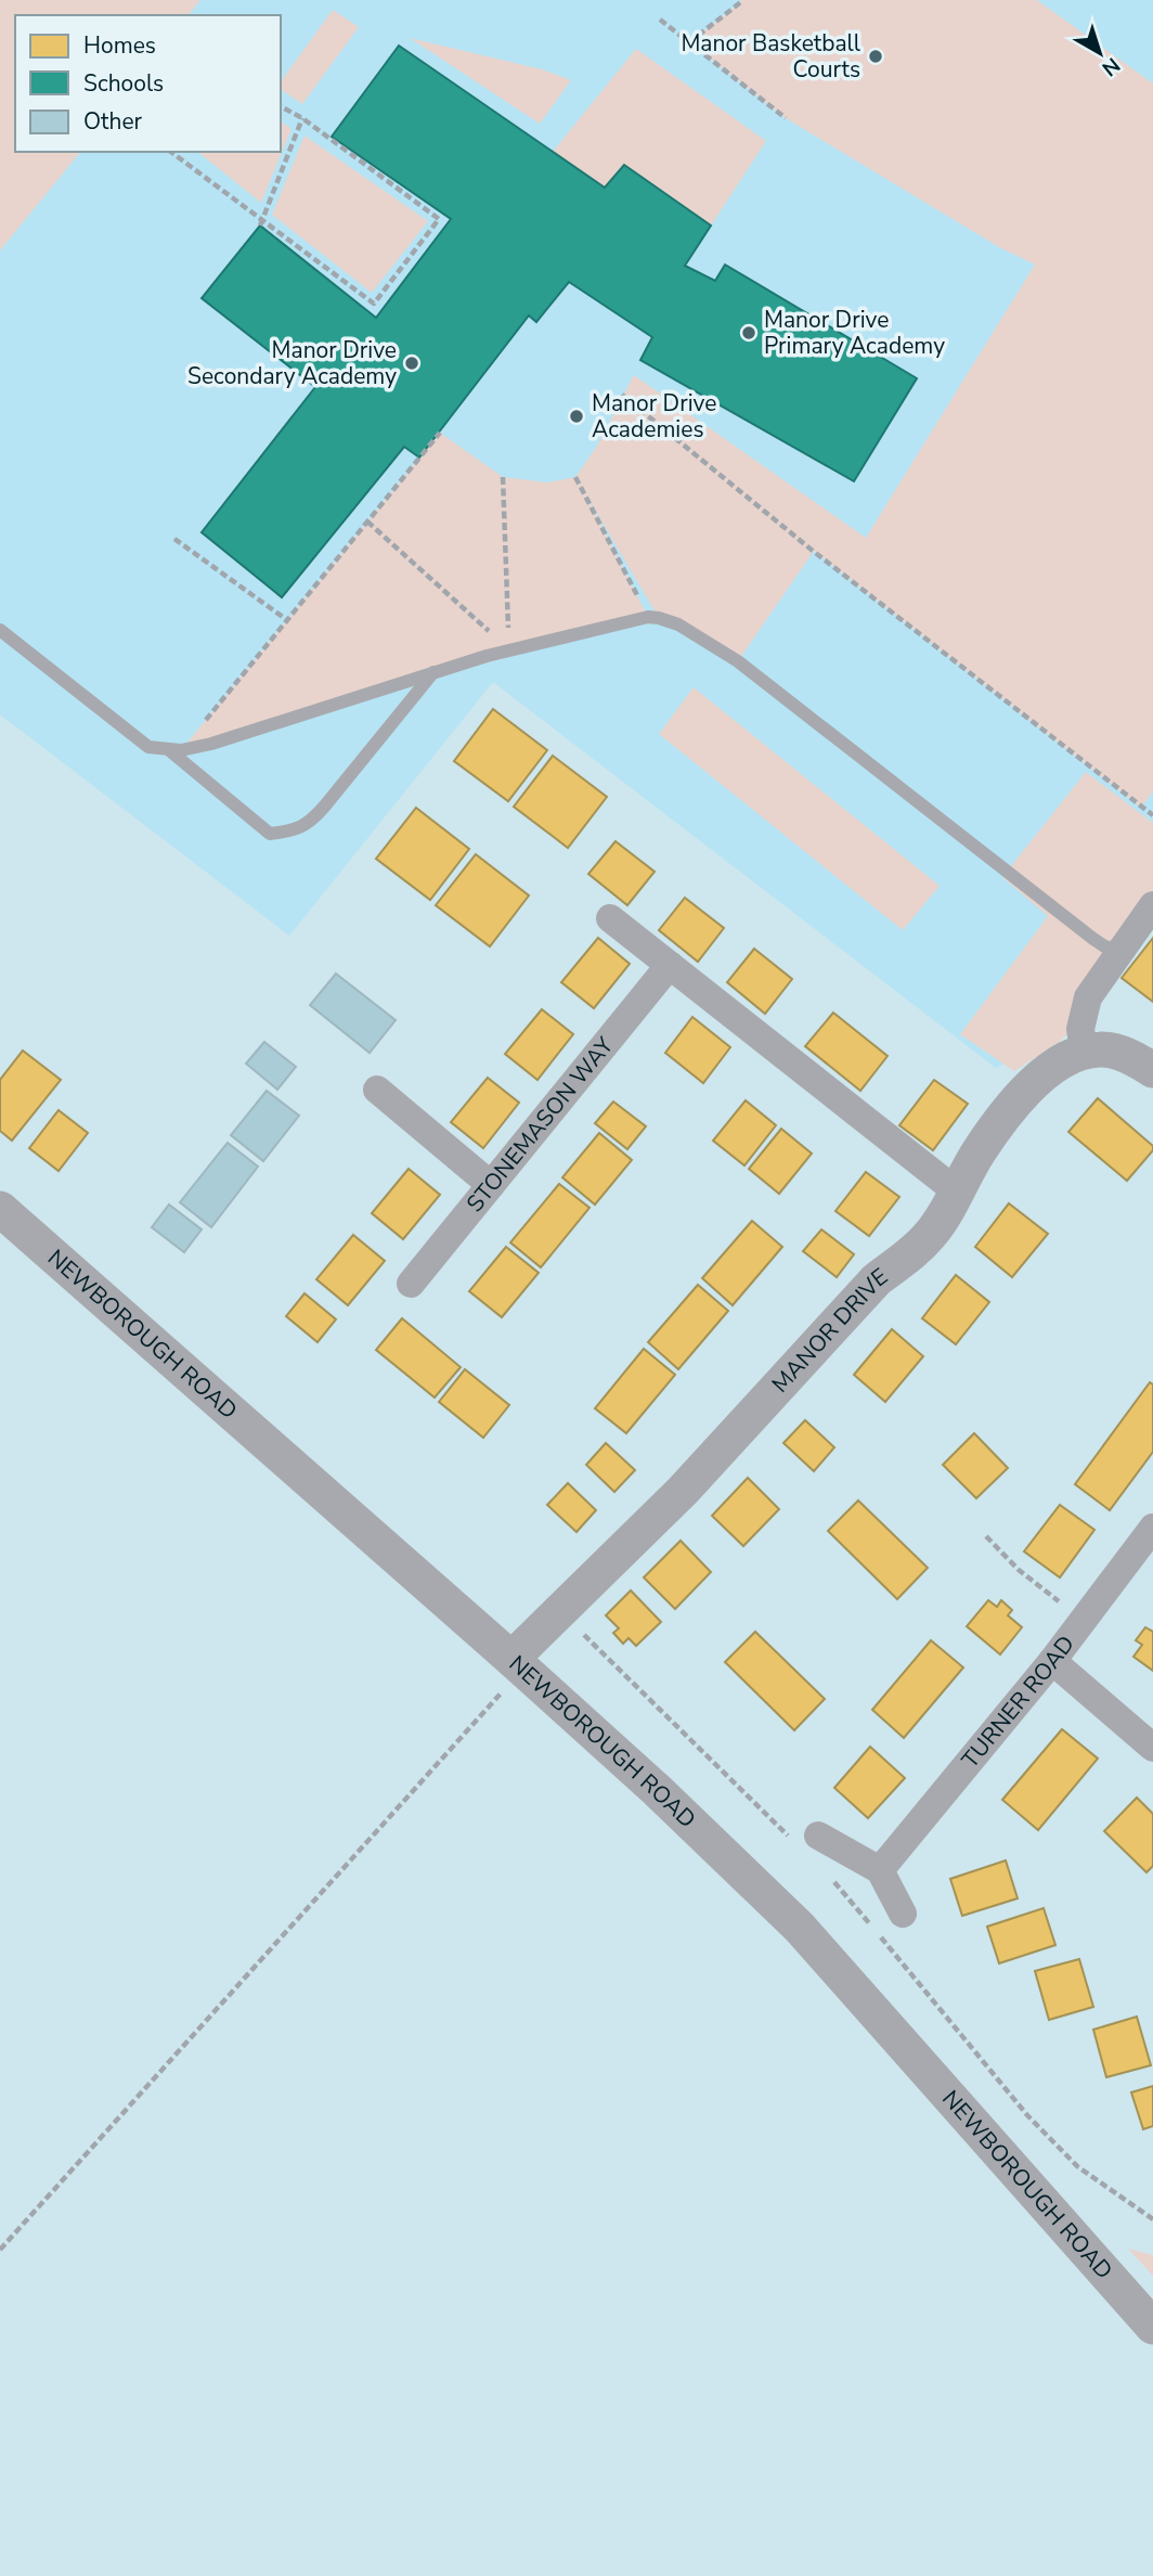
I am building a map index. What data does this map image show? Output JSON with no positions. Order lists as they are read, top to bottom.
{
  "streets": {
    "street": [
      "STONEMASON WAY",
      "MANOR DRIVE",
      "NEWBOROUGH ROAD",
      "TURNER ROAD"
    ]
  },
  "crossings": [
    ["MANOR DRIVE", "NEWBOROUGH ROAD"]
  ],
  "places": [
    "Manor Basketball Courts",
    "Manor Drive Primary Academy",
    "Manor Drive Secondary Academy",
    "Manor Drive Academies"
  ],
  "legend": ["Homes", "Schools", "Other"],
  "north": "bottom right"
}
